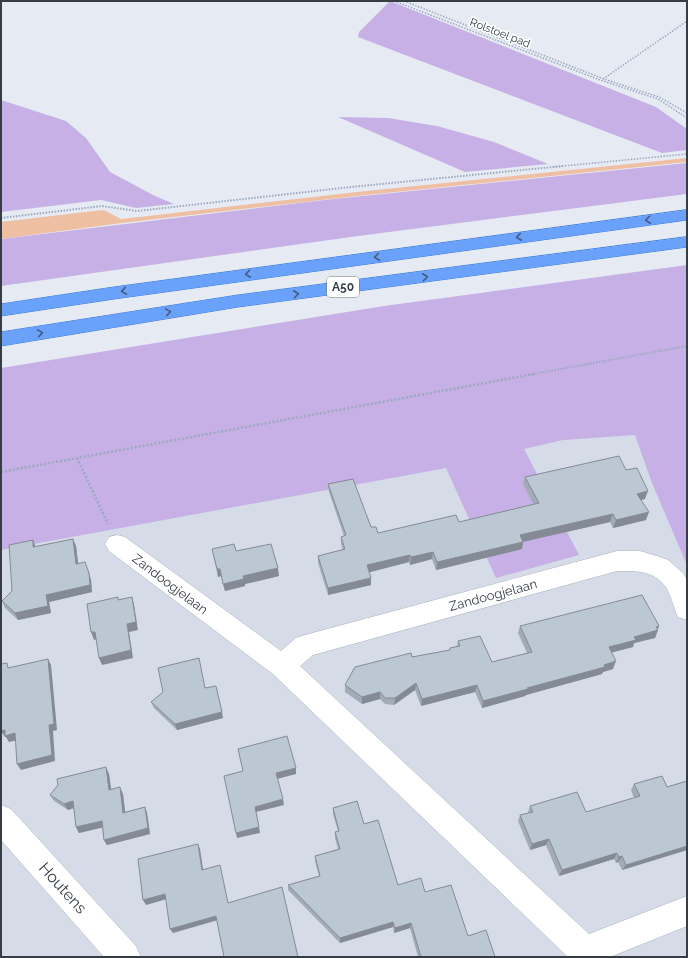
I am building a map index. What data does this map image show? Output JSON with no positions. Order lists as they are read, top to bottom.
{
  "streets": {
    "highway": ["A50"],
    "street": ["Zandoogjelaan", "Houtens"],
    "path": ["Rolstoel pad"]
  }
}
